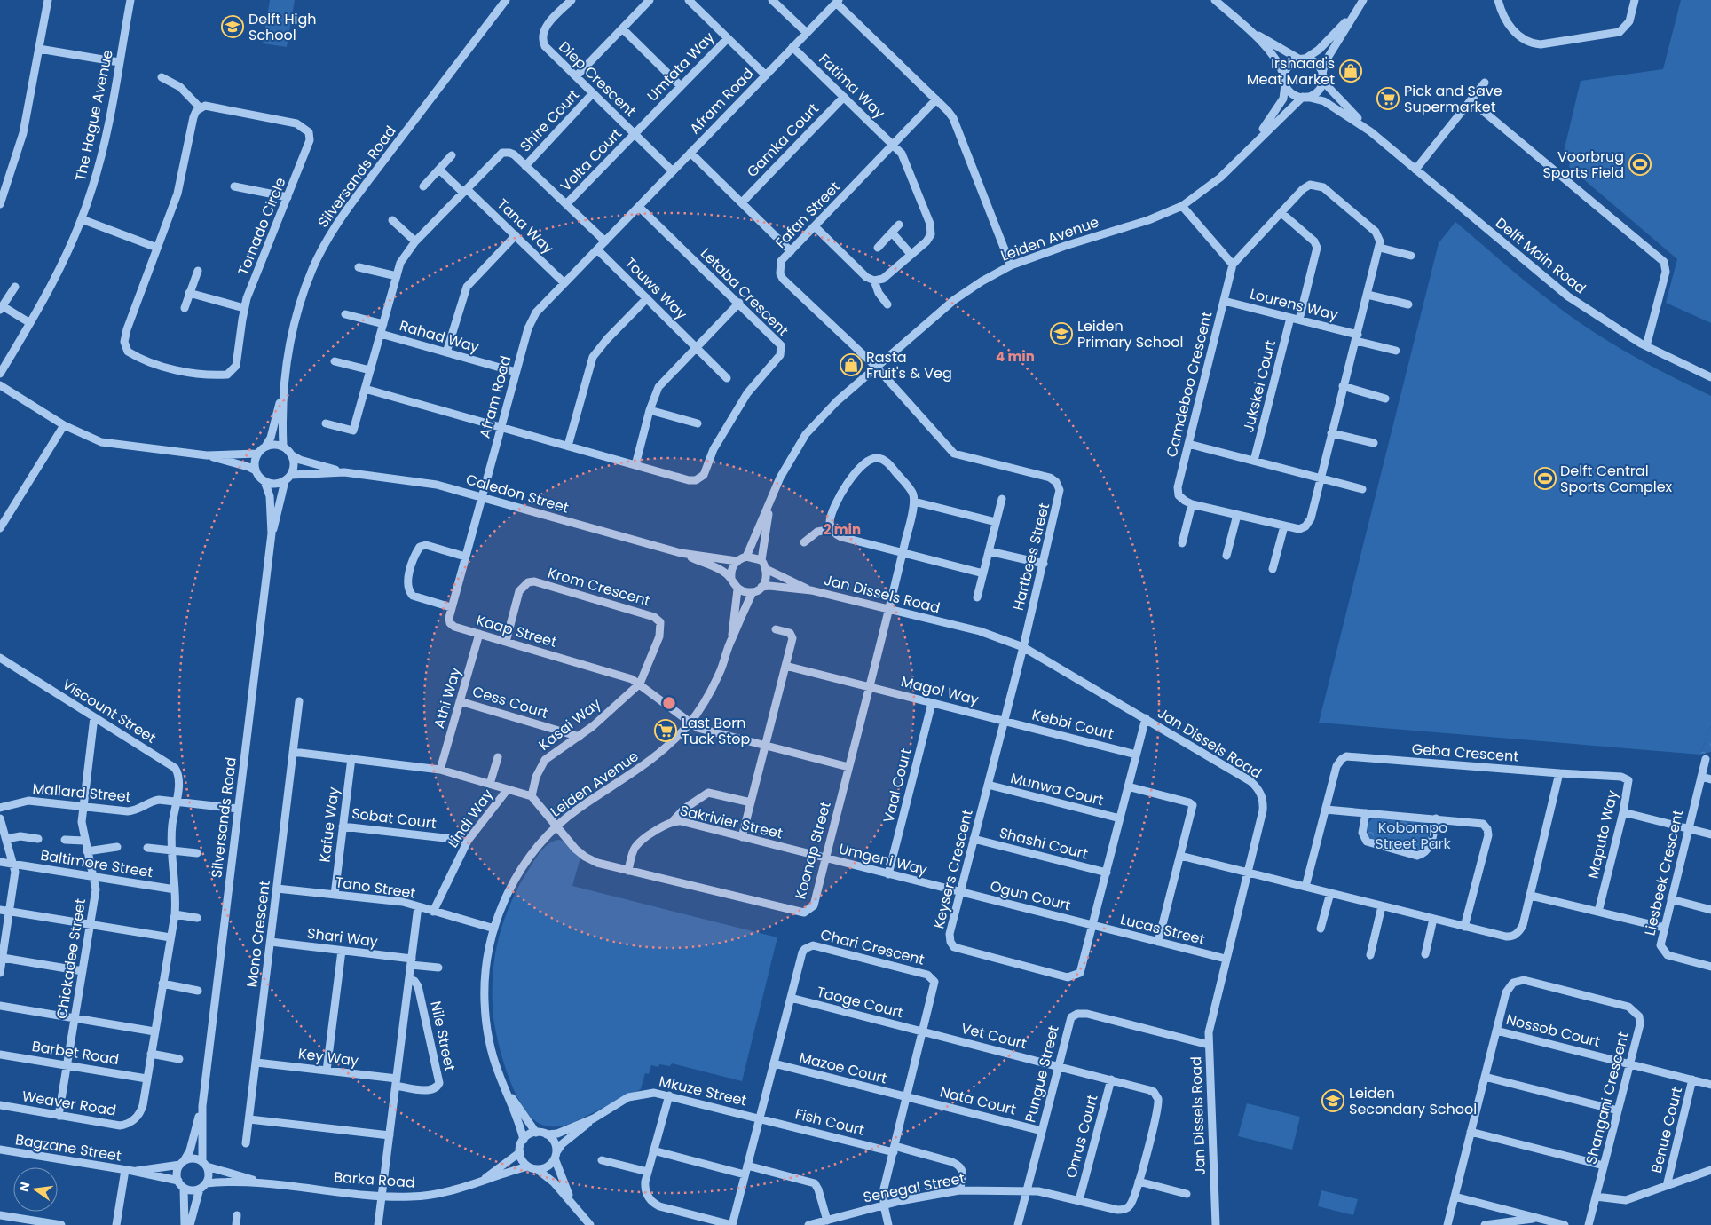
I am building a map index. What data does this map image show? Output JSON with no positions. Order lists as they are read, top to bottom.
{
  "streets": {
    "street": [
      "Umtata Way",
      "Diep Crescent",
      "Fatima Way",
      "Afram Road",
      "The Hague Avenue",
      "Shire Court",
      "Gamka Court",
      "Volta Court",
      "Silversands Road",
      "Fafan Street",
      "Tornado Circle",
      "Tana Way",
      "Leiden Avenue",
      "Delft Main Road",
      "Touws Way",
      "Letaba Crescent",
      "Lourens Way",
      "Rahad Way",
      "Camdeboo Crescent",
      "Jukskei Court",
      "Caledon Street",
      "Hartbees Street",
      "Krom Crescent",
      "Jan Dissels Road",
      "Kaap Street",
      "Magol Way",
      "Athi Way",
      "Cess Court",
      "Viscount Street",
      "Kasai Way",
      "Kebbi Court",
      "Geba Crescent",
      "Vaal Court",
      "Munwa Court",
      "Mallard Street",
      "Sobat Court",
      "Lindi Way",
      "Sakrivier Street",
      "Kafue Way",
      "Maputo Way",
      "Shashi Court",
      "Koonap Street",
      "Umgeni Way",
      "Baltimore Street",
      "Keysers Crescent",
      "Liesbeek Crescent",
      "Tano Street",
      "Ogun Court",
      "Lucas Street",
      "Mono Crescent",
      "Shari Way",
      "Chari Crescent",
      "Chickadee Street",
      "Taoge Court",
      "Nossob Court",
      "Nile Street",
      "Vet Court",
      "Barbet Road",
      "Key Way",
      "Mazoe Court",
      "Pungue Street",
      "Mkuze Street",
      "Shangani Crescent",
      "Nata Court",
      "Weaver Road",
      "Fish Court",
      "Benue Court",
      "Onrus Court",
      "Bagzane Street",
      "Barka Road",
      "Senegal Street"
    ]
  },
  "crossings": [
    ["Umtata Way", "Diep Crescent"],
    ["Umtata Way", "Volta Court"],
    ["Diep Crescent", "Afram Road"],
    ["Diep Crescent", "Shire Court"],
    ["Diep Crescent", "Volta Court"],
    ["Fatima Way", "Afram Road"],
    ["Fatima Way", "Gamka Court"],
    ["Fatima Way", "Fafan Street"],
    ["Afram Road", "Fafan Street"],
    ["Afram Road", "Tana Way"],
    ["Afram Road", "Leiden Avenue"],
    ["Afram Road", "Touws Way"],
    ["Afram Road", "Letaba Crescent"],
    ["Afram Road", "Rahad Way"],
    ["Afram Road", "Caledon Street"],
    ["Afram Road", "Kaap Street"],
    ["Silversands Road", "Caledon Street"],
    ["Silversands Road", "Mallard Street"],
    ["Silversands Road", "Bagzane Street"],
    ["Silversands Road", "Barka Road"],
    ["Fafan Street", "Leiden Avenue"],
    ["Fafan Street", "Hartbees Street"],
    ["Leiden Avenue", "Delft Main Road"],
    ["Leiden Avenue", "Caledon Street"],
    ["Leiden Avenue", "Hartbees Street"],
    ["Leiden Avenue", "Jan Dissels Road"],
    ["Leiden Avenue", "Kaap Street"],
    ["Leiden Avenue", "Koonap Street"],
    ["Leiden Avenue", "Tano Street"],
    ["Leiden Avenue", "Mkuze Street"],
    ["Leiden Avenue", "Barka Road"],
    ["Lourens Way", "Camdeboo Crescent"],
    ["Lourens Way", "Jukskei Court"],
    ["Caledon Street", "Jan Dissels Road"],
    ["Caledon Street", "Kaap Street"],
    ["Hartbees Street", "Jan Dissels Road"],
    ["Hartbees Street", "Keysers Crescent"],
    ["Krom Crescent", "Kaap Street"],
    ["Krom Crescent", "Kasai Way"],
    ["Jan Dissels Road", "Koonap Street"],
    ["Jan Dissels Road", "Keysers Crescent"],
    ["Jan Dissels Road", "Lucas Street"],
    ["Jan Dissels Road", "Pungue Street"],
    ["Kaap Street", "Athi Way"],
    ["Kaap Street", "Kasai Way"],
    ["Kaap Street", "Koonap Street"],
    ["Magol Way", "Kebbi Court"],
    ["Magol Way", "Vaal Court"],
    ["Magol Way", "Koonap Street"],
    ["Magol Way", "Keysers Crescent"],
    ["Athi Way", "Cess Court"],
    ["Cess Court", "Kasai Way"],
    ["Viscount Street", "Mallard Street"],
    ["Viscount Street", "Baltimore Street"],
    ["Viscount Street", "Chickadee Street"],
    ["Viscount Street", "Barbet Road"],
    ["Viscount Street", "Weaver Road"],
    ["Kebbi Court", "Keysers Crescent"],
    ["Geba Crescent", "Maputo Way"],
    ["Vaal Court", "Umgeni Way"],
    ["Munwa Court", "Keysers Crescent"],
    ["Mallard Street", "Chickadee Street"],
    ["Sobat Court", "Lindi Way"],
    ["Sobat Court", "Kafue Way"],
    ["Lindi Way", "Tano Street"],
    ["Sakrivier Street", "Koonap Street"],
    ["Sakrivier Street", "Umgeni Way"],
    ["Kafue Way", "Tano Street"],
    ["Shashi Court", "Keysers Crescent"],
    ["Koonap Street", "Umgeni Way"],
    ["Umgeni Way", "Keysers Crescent"],
    ["Umgeni Way", "Ogun Court"],
    ["Baltimore Street", "Chickadee Street"],
    ["Keysers Crescent", "Ogun Court"],
    ["Keysers Crescent", "Lucas Street"],
    ["Tano Street", "Mono Crescent"],
    ["Tano Street", "Nile Street"],
    ["Ogun Court", "Lucas Street"],
    ["Mono Crescent", "Shari Way"],
    ["Mono Crescent", "Key Way"],
    ["Shari Way", "Nile Street"],
    ["Chari Crescent", "Taoge Court"],
    ["Chari Crescent", "Vet Court"],
    ["Chari Crescent", "Mazoe Court"],
    ["Chari Crescent", "Mkuze Street"],
    ["Chari Crescent", "Nata Court"],
    ["Chari Crescent", "Fish Court"],
    ["Chari Crescent", "Senegal Street"],
    ["Chickadee Street", "Barbet Road"],
    ["Chickadee Street", "Weaver Road"],
    ["Taoge Court", "Vet Court"],
    ["Nossob Court", "Shangani Crescent"],
    ["Nossob Court", "Benue Court"],
    ["Nile Street", "Key Way"],
    ["Nile Street", "Barka Road"],
    ["Vet Court", "Pungue Street"],
    ["Vet Court", "Onrus Court"],
    ["Vet Court", "Senegal Street"],
    ["Mazoe Court", "Nata Court"],
    ["Pungue Street", "Nata Court"],
    ["Pungue Street", "Senegal Street"],
    ["Mkuze Street", "Fish Court"],
    ["Mkuze Street", "Barka Road"],
    ["Fish Court", "Senegal Street"],
    ["Onrus Court", "Senegal Street"],
    ["Bagzane Street", "Barka Road"]
  ],
  "parks": ["Kobompo Street Park"],
  "places": {
    "school or university": ["Delft High School", "Leiden Primary School", "Leiden Secondary School"],
    "shop": ["Irshaad's Meat Market", "Rasta Fruit's & Veg"],
    "supermarket": ["Pick and Save Supermarket", "Last Born Tuck Stop"],
    "sports": ["Voorbrug Sports Field", "Delft Central Sports Complex"]
  },
  "north": "left",
  "rings": ["4 min", "2 min"]
}
